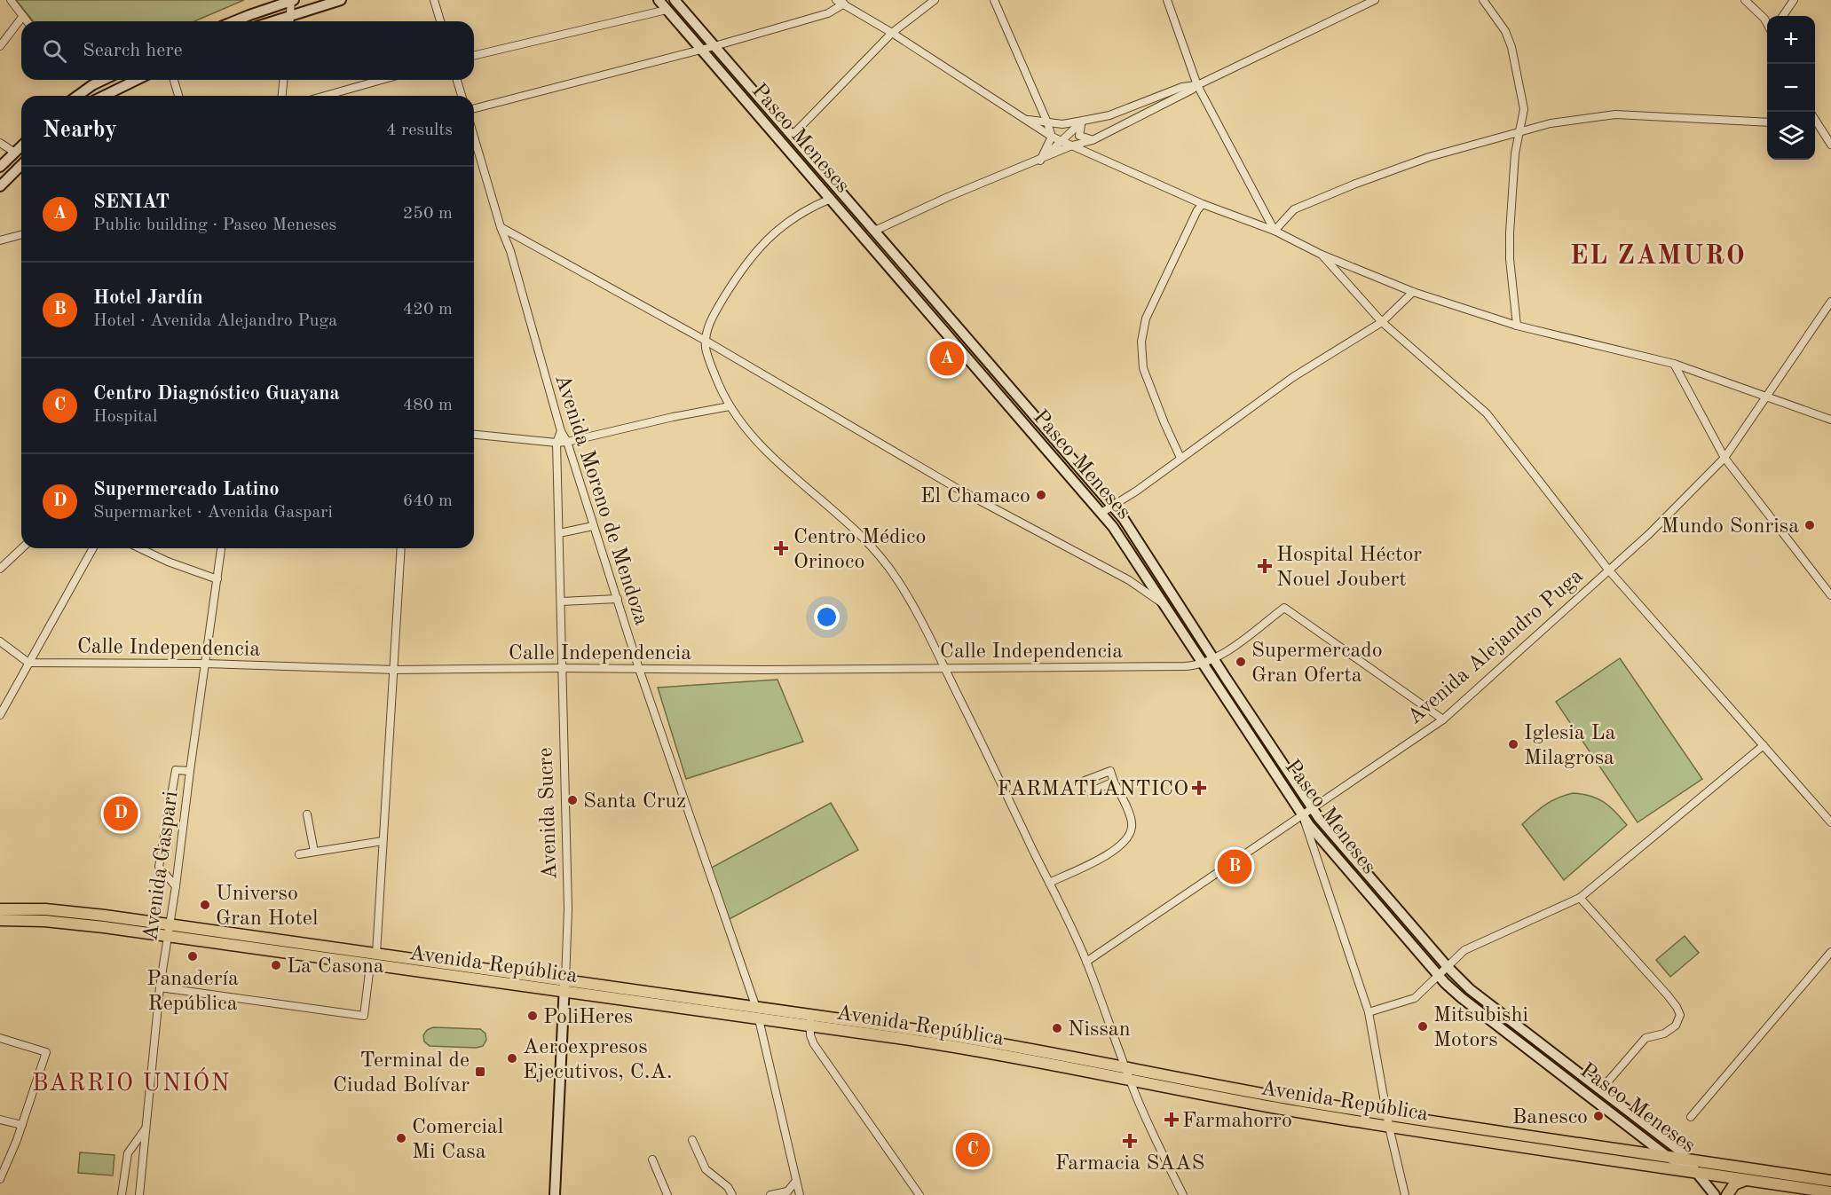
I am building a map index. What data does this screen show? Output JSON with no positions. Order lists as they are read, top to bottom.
{
  "streets": {
    "main road": ["Avenida República"],
    "street": [
      "Paseo Meneses",
      "Avenida Moreno de Mendoza",
      "Avenida Alejandro Puga",
      "Calle Independencia",
      "Avenida Sucre",
      "Avenida Gaspari"
    ]
  },
  "crossings": [
    ["Paseo Meneses", "Avenida Alejandro Puga"],
    ["Paseo Meneses", "Calle Independencia"],
    ["Paseo Meneses", "Avenida República"],
    ["Avenida Moreno de Mendoza", "Calle Independencia"],
    ["Avenida Moreno de Mendoza", "Avenida Sucre"],
    ["Avenida Moreno de Mendoza", "Avenida República"],
    ["Calle Independencia", "Avenida Sucre"],
    ["Calle Independencia", "Avenida Gaspari"],
    ["Avenida Sucre", "Avenida República"],
    ["Avenida Gaspari", "Avenida República"]
  ],
  "districts": ["EL ZAMURO", "BARRIO UNIÓN"],
  "places": {
    "other": [
      "El Chamaco",
      "Mundo Sonrisa",
      "Supermercado Gran Oferta",
      "Iglesia La Milagrosa",
      "Santa Cruz",
      "Universo Gran Hotel",
      "Panadería República",
      "La Casona",
      "PoliHeres",
      "Mitsubishi Motors",
      "Nissan",
      "Aeroexpresos Ejecutivos, C.A.",
      "Banesco",
      "Comercial Mi Casa"
    ],
    "health": [
      "Centro Médico Orinoco",
      "Hospital Héctor Nouel Joubert",
      "FARMATLANTICO",
      "Farmahorro",
      "Farmacia SAAS"
    ],
    "transit": ["Terminal de Ciudad Bolívar"]
  },
  "page": {
    "map_buttons": ["+", "−"],
    "search": "Search here",
    "heading": ["Nearby", "4 results"],
    "list": [
      {
        "mark": "A",
        "name": "SENIAT",
        "note": "Public building · Paseo Meneses",
        "value": "250 m"
      },
      {
        "mark": "B",
        "name": "Hotel Jardín",
        "note": "Hotel · Avenida Alejandro Puga",
        "value": "420 m"
      },
      {
        "mark": "C",
        "name": "Centro Diagnóstico Guayana",
        "note": "Hospital",
        "value": "480 m"
      },
      {
        "mark": "D",
        "name": "Supermercado Latino",
        "note": "Supermarket · Avenida Gaspari",
        "value": "640 m"
      }
    ],
    "pins": [
      "A",
      "D",
      "B",
      "C"
    ]
  }
}
